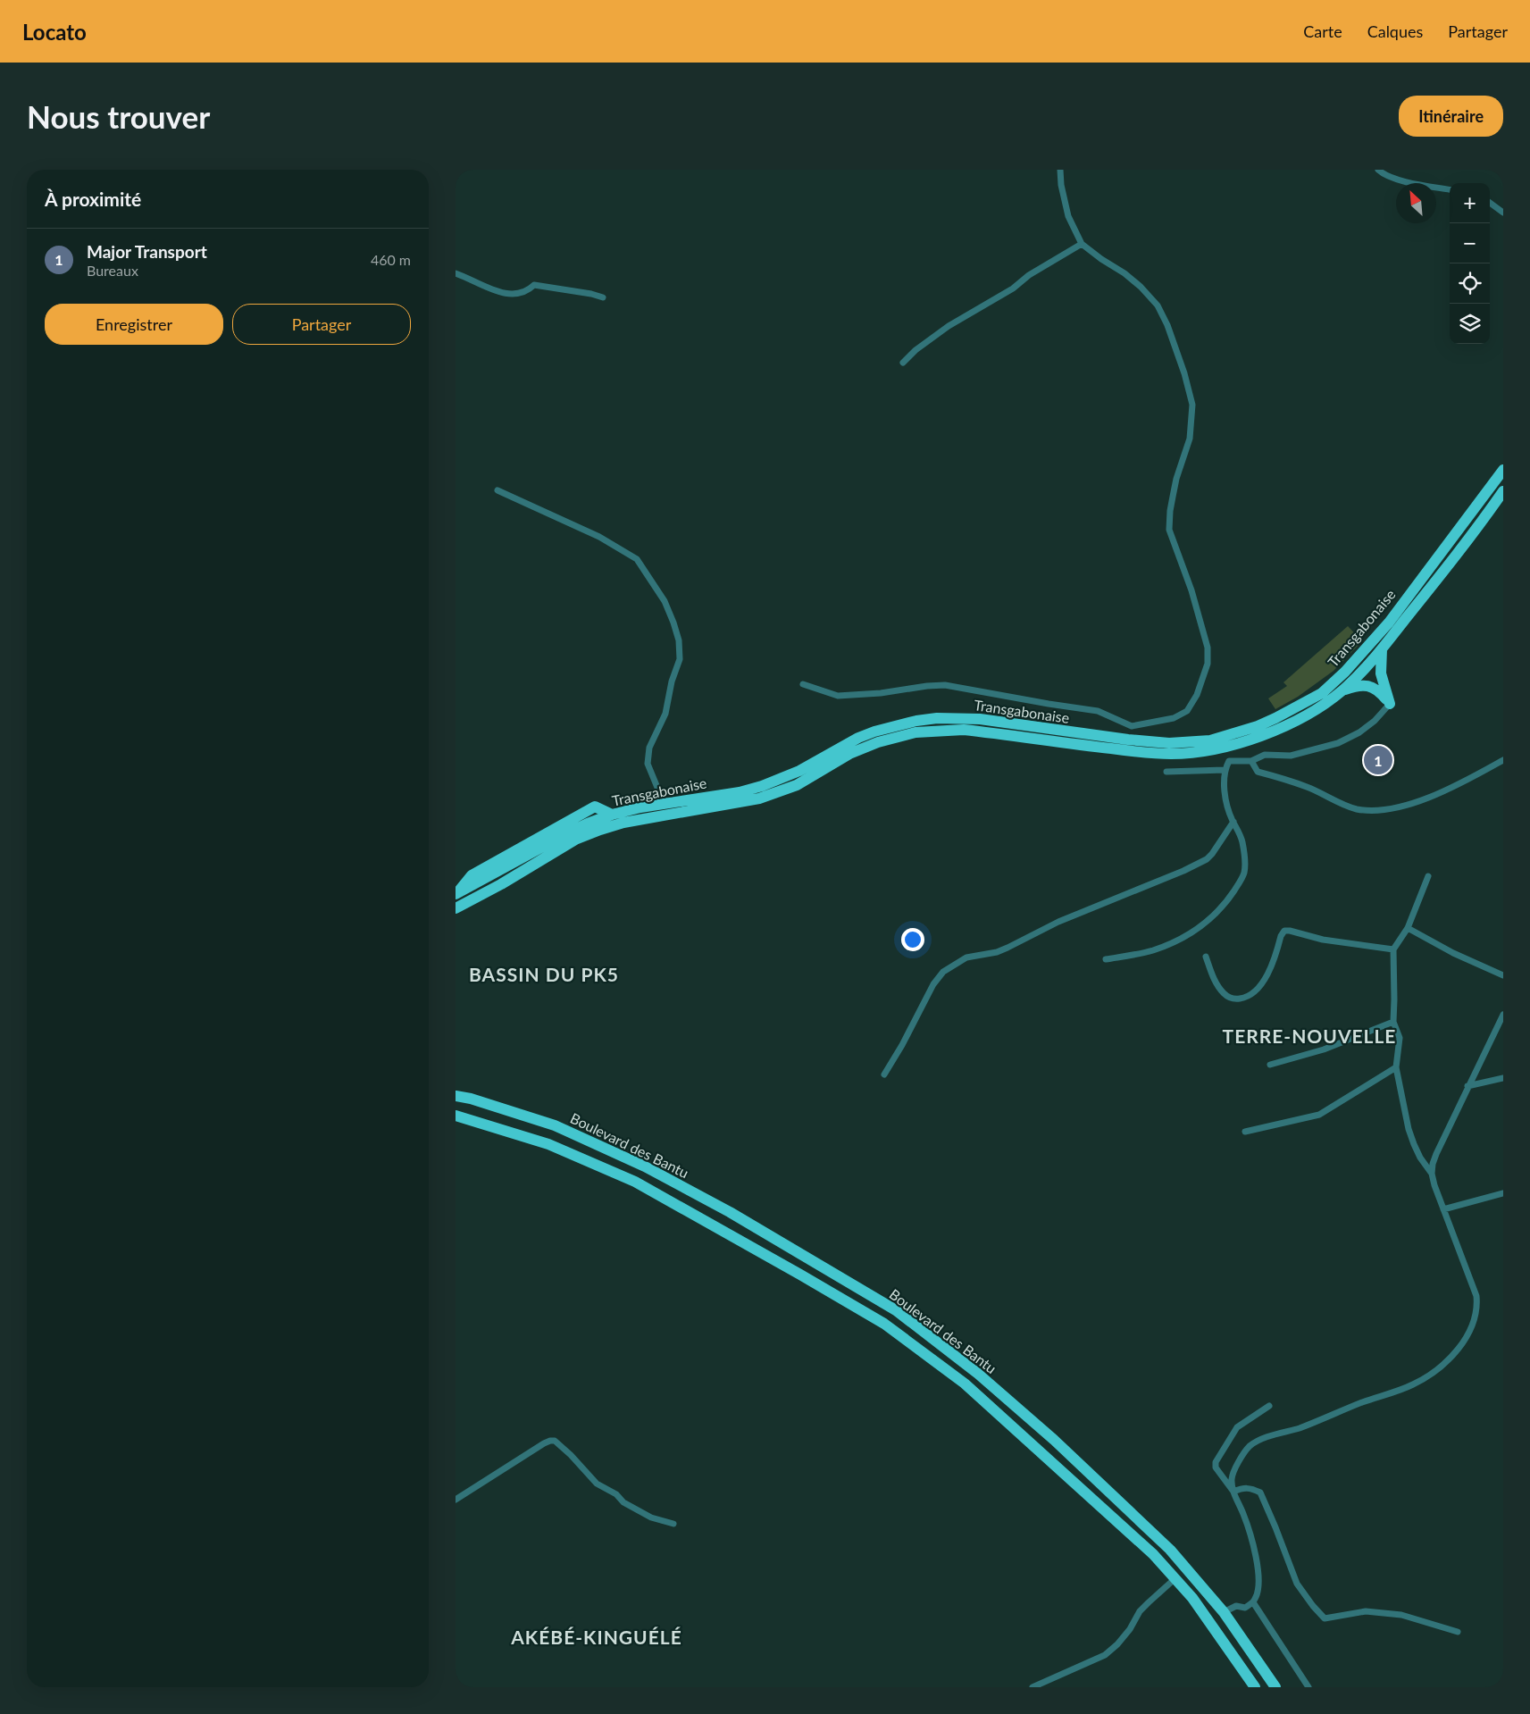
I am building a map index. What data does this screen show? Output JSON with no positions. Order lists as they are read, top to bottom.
{
  "streets": {
    "highway": ["Transgabonaise", "Boulevard des Bantu"]
  },
  "districts": ["BASSIN DU PK5", "TERRE-NOUVELLE", "AKÉBÉ-KINGUÉLÉ"],
  "north": "top left",
  "page": {
    "header": "Locato",
    "nav": ["Carte", "Calques", "Partager"],
    "buttons": [
      "Itinéraire",
      ["Enregistrer", "Partager"]
    ],
    "title": "Nous trouver",
    "heading": "À proximité",
    "map_buttons": ["+", "−"],
    "list": [
      {
        "mark": "1",
        "name": "Major Transport",
        "note": "Bureaux",
        "value": "460 m"
      }
    ],
    "pins": "1"
  }
}
